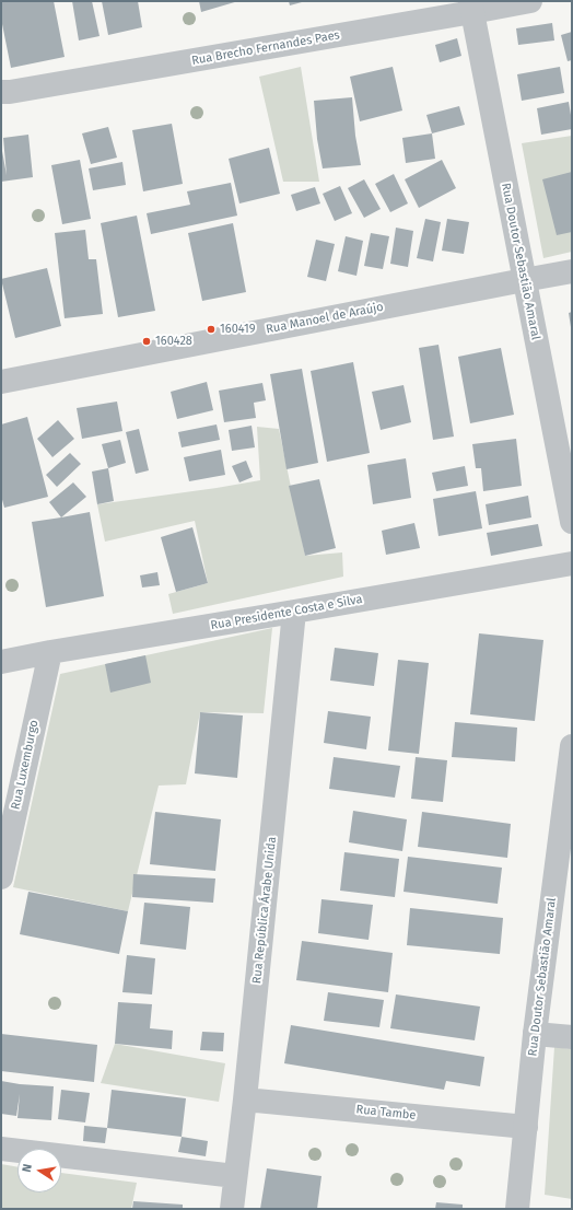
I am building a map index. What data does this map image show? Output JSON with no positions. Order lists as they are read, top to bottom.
{
  "streets": {
    "street": [
      "Rua Brecho Fernandes Paes",
      "Rua Doutor Sebastião Amaral",
      "Rua Manoel de Araújo",
      "Rua Presidente Costa e Silva",
      "Rua Luxemburgo",
      "Rua República Árabe Unida",
      "Rua Tambe"
    ]
  },
  "crossings": [
    ["Rua Brecho Fernandes Paes", "Rua Doutor Sebastião Amaral"],
    ["Rua Doutor Sebastião Amaral", "Rua Manoel de Araújo"],
    ["Rua Doutor Sebastião Amaral", "Rua Tambe"],
    ["Rua Presidente Costa e Silva", "Rua Luxemburgo"],
    ["Rua Presidente Costa e Silva", "Rua República Árabe Unida"],
    ["Rua República Árabe Unida", "Rua Tambe"]
  ],
  "places": ["160419", "160428"],
  "north": "left"
}
